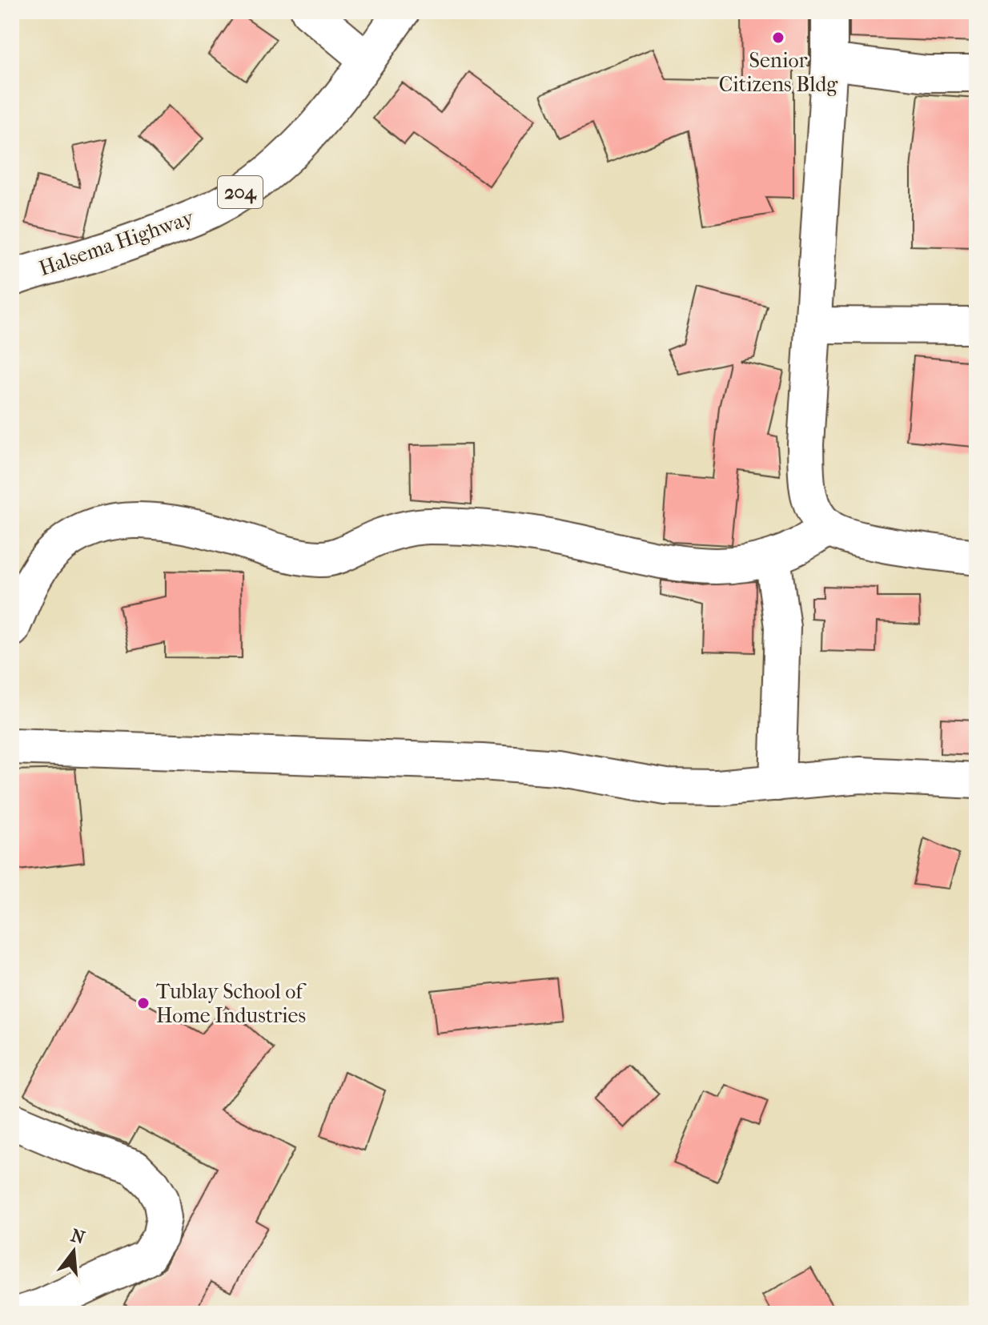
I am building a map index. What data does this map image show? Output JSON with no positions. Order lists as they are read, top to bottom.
{
  "streets": {
    "main road": ["204", "Halsema Highway"]
  },
  "places": ["Senior Citizens Bldg", "Tublay School of Home Industries"],
  "north": "top"
}
